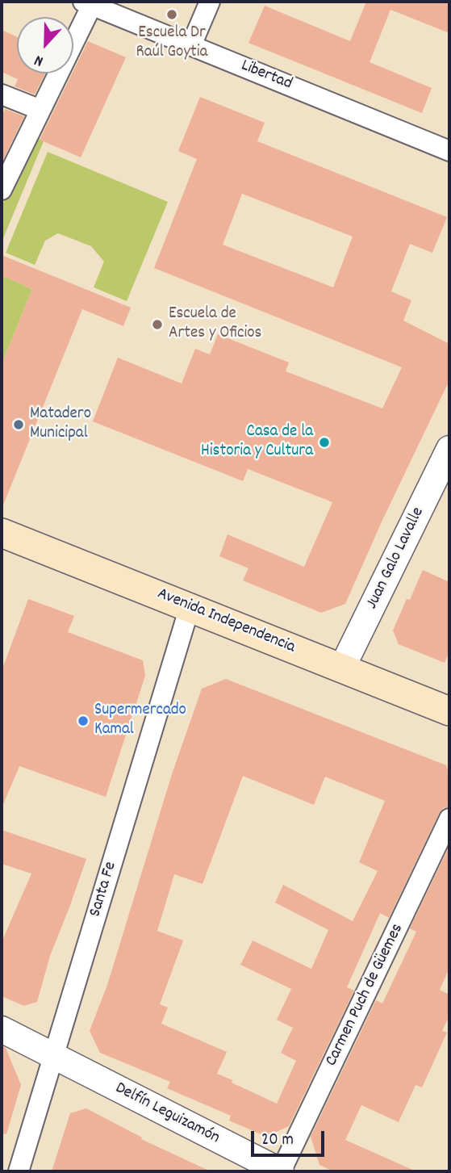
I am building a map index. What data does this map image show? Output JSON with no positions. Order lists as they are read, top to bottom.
{
  "streets": {
    "main road": ["Avenida Independencia"],
    "street": [
      "Libertad",
      "Juan Galo Lavalle",
      "Santa Fe",
      "Carmen Puch de Güemes",
      "Delfín Leguizamón"
    ]
  },
  "crossings": [
    ["Juan Galo Lavalle", "Avenida Independencia"],
    ["Avenida Independencia", "Santa Fe"],
    ["Santa Fe", "Delfín Leguizamón"],
    ["Carmen Puch de Güemes", "Delfín Leguizamón"]
  ],
  "places": [
    "Escuela Dr Raúl Goytia",
    "Escuela de Artes y Oficios",
    "Matadero Municipal",
    "Casa de la Historia y Cultura",
    "Supermercado Kamal"
  ],
  "scale_bar": "20 m",
  "north": "bottom"
}
